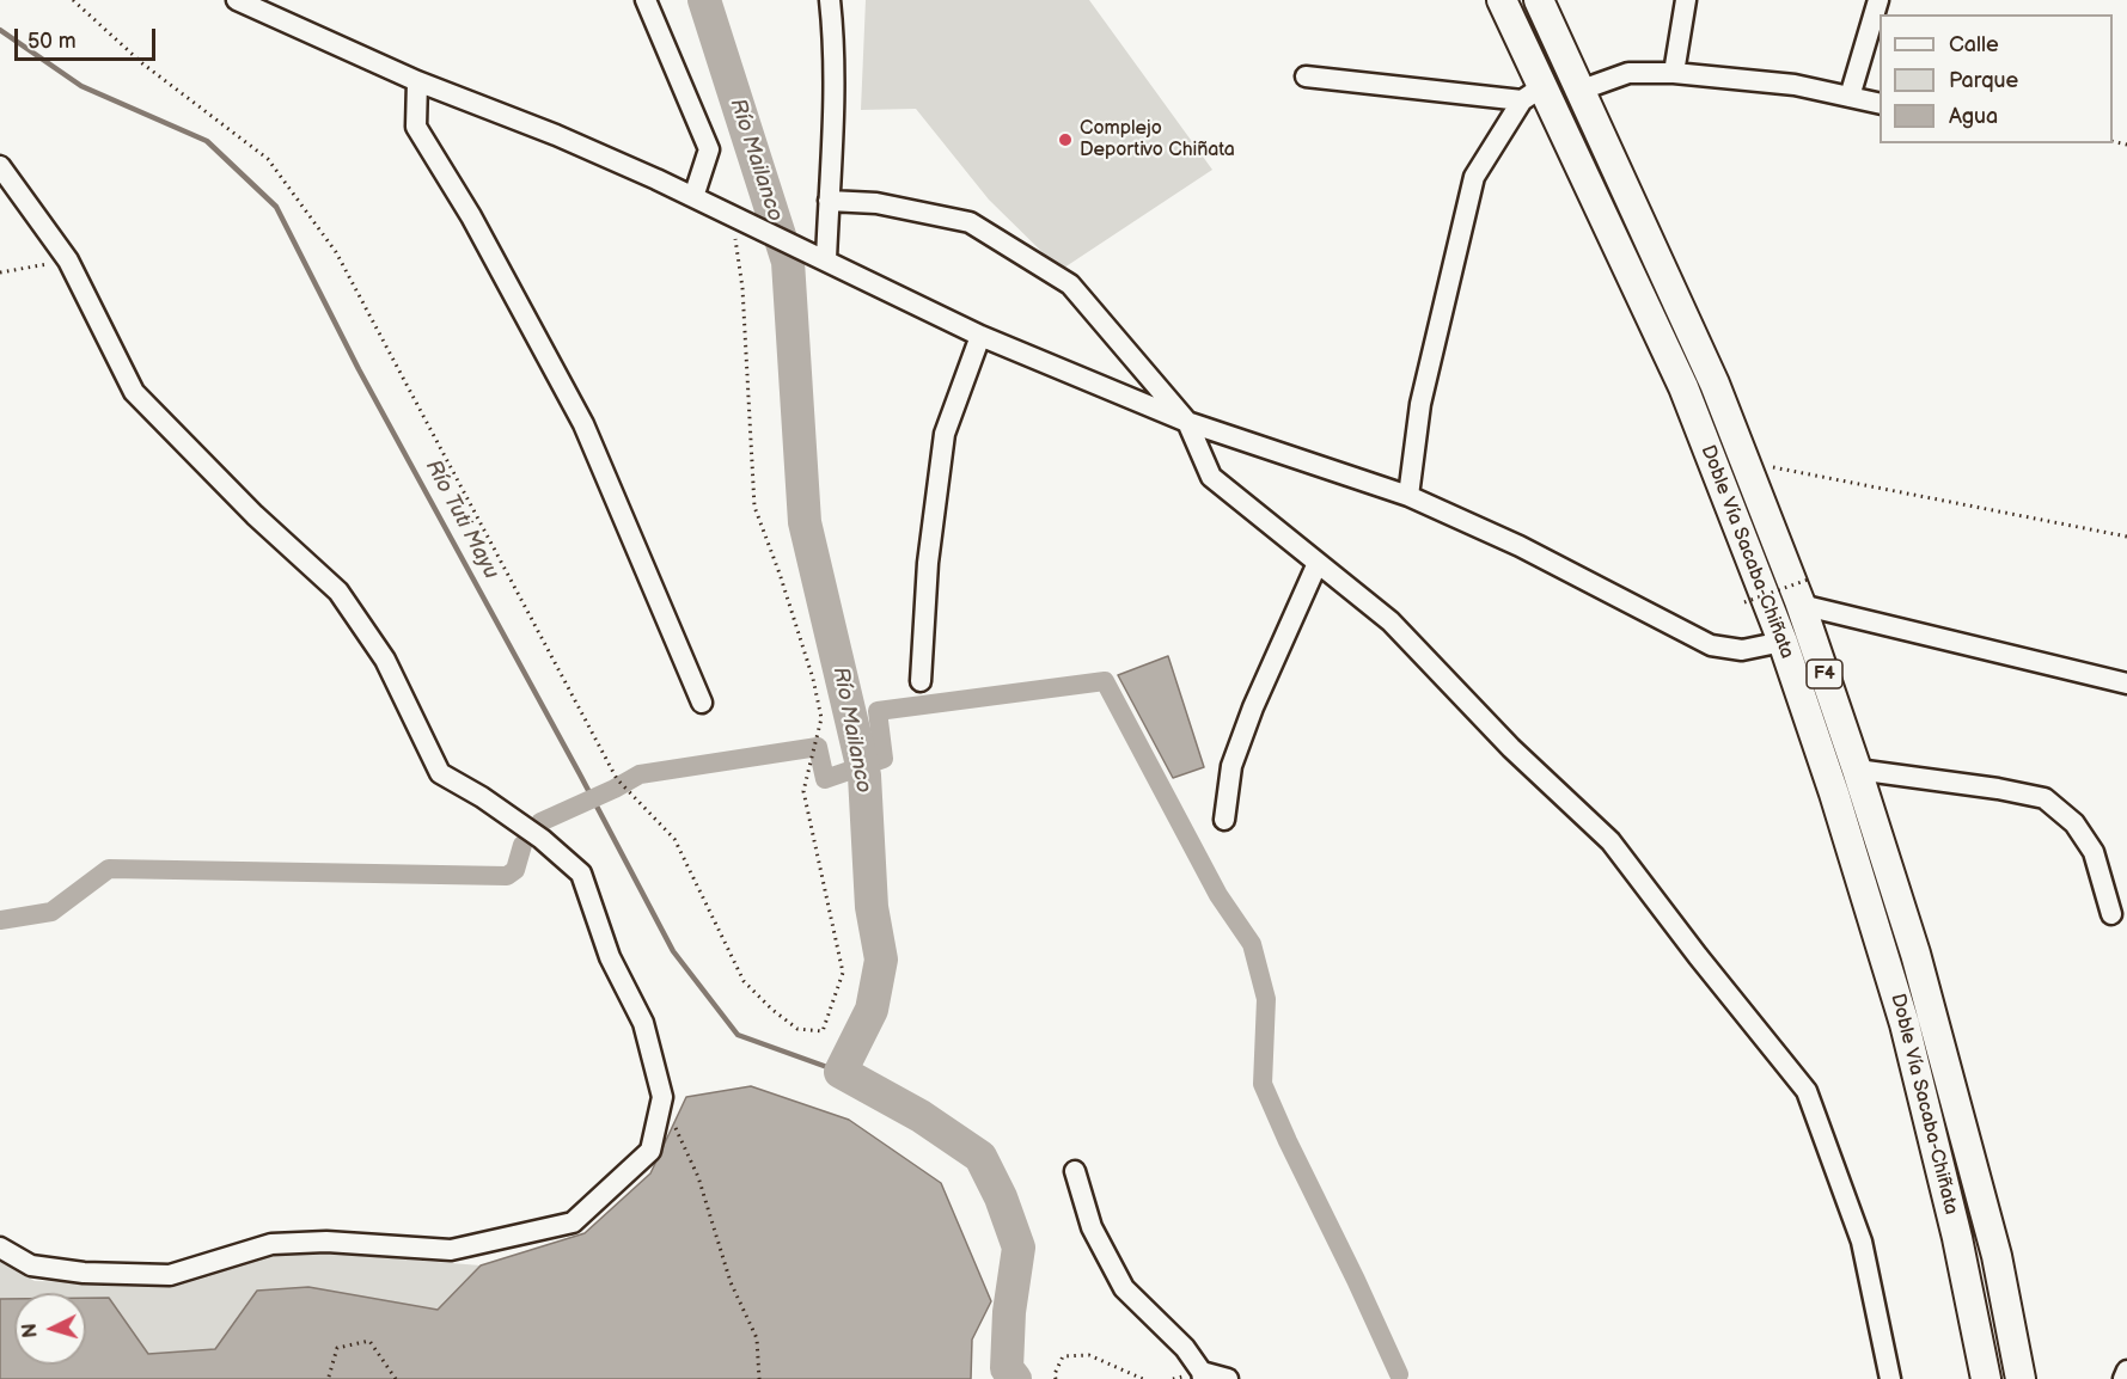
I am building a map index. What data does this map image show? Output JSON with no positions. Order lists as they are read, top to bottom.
{
  "streets": {
    "highway": ["Doble Vía Sacaba-Chiñata", "F4"]
  },
  "water": ["Río Mailanco", "Río Tuti Mayu"],
  "places": ["Complejo Deportivo Chiñata"],
  "legend": ["Calle", "Parque", "Agua"],
  "scale_bar": "50 m",
  "north": "left"
}
